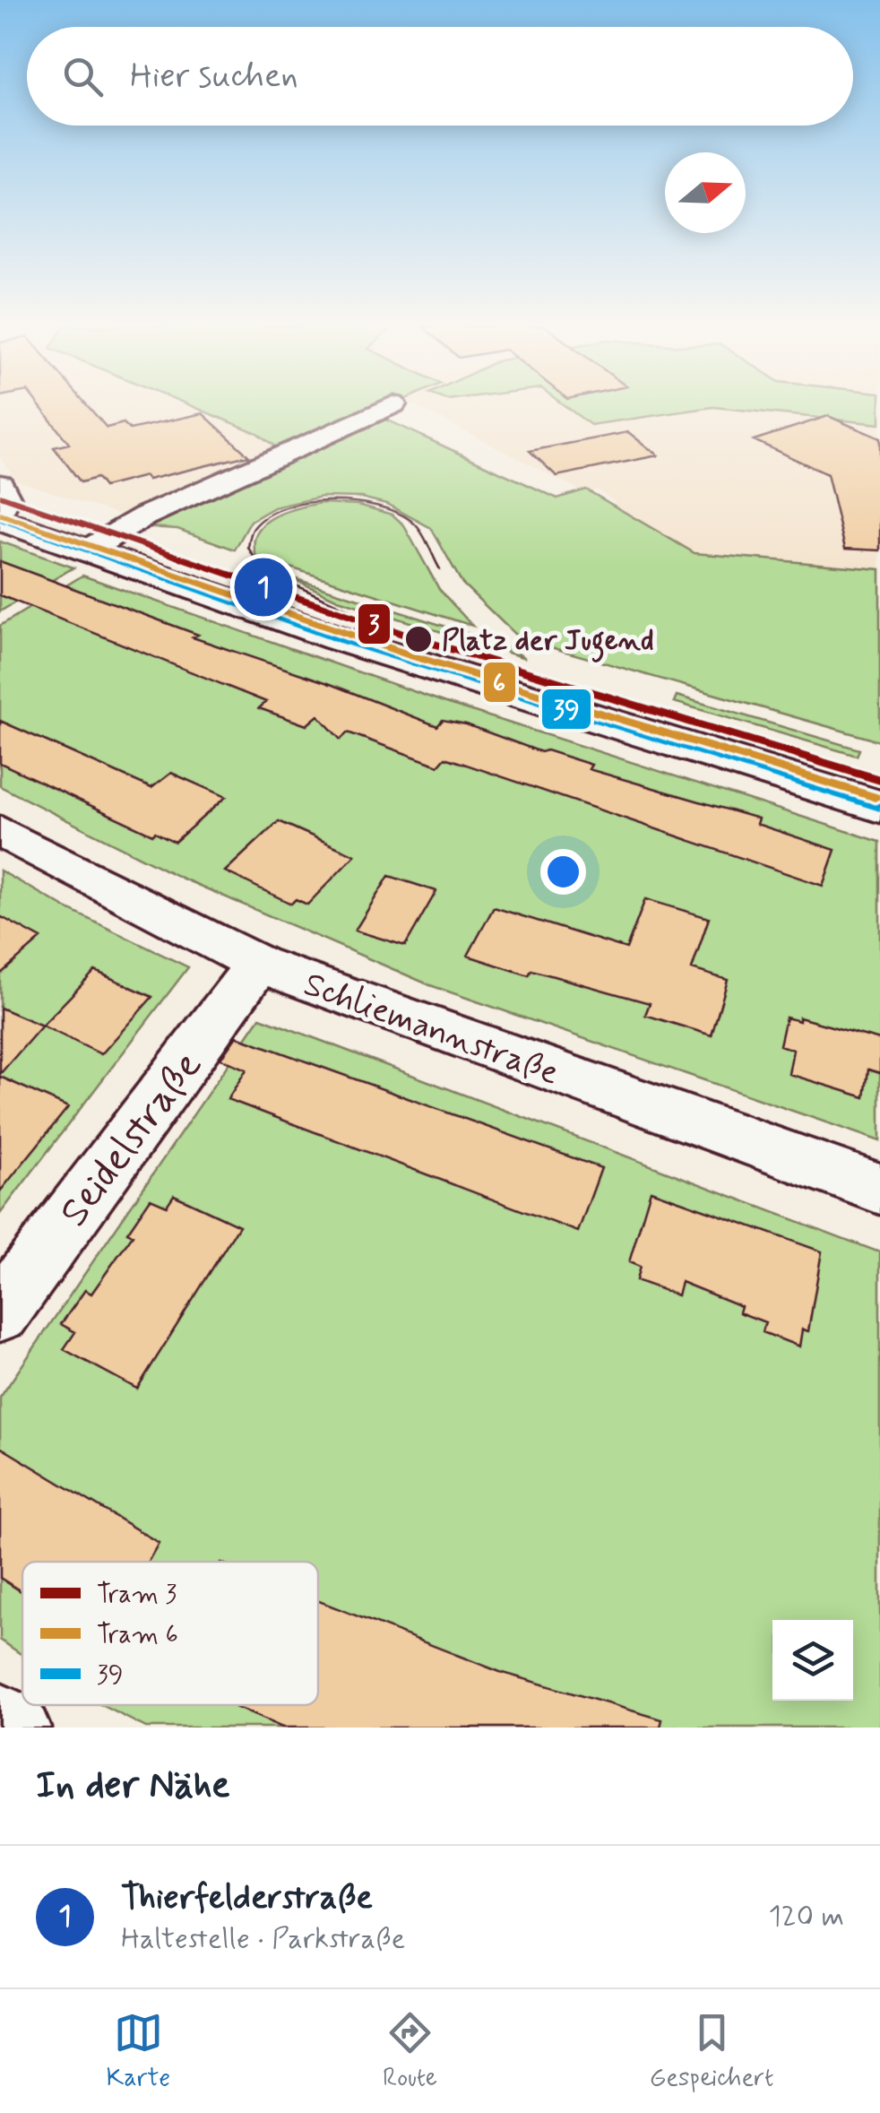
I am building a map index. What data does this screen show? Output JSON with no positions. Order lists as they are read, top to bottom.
{
  "streets": {
    "street": ["Schliemannstraße", "Seidelstraße"]
  },
  "crossings": [
    ["Schliemannstraße", "Seidelstraße"]
  ],
  "places": ["Platz der Jugend"],
  "lines": ["tram line 3", "tram line 6", "transit line 39"],
  "legend": ["Tram 3", "Tram 6", "39"],
  "north": "right",
  "page": {
    "search": "Hier suchen",
    "pins": "1",
    "heading": "In der Nähe",
    "list": [
      {
        "mark": "1",
        "name": "Thierfelderstraße",
        "note": "Haltestelle · Parkstraße",
        "value": "120 m"
      }
    ],
    "nav": ["Karte", "Route", "Gespeichert"]
  }
}
